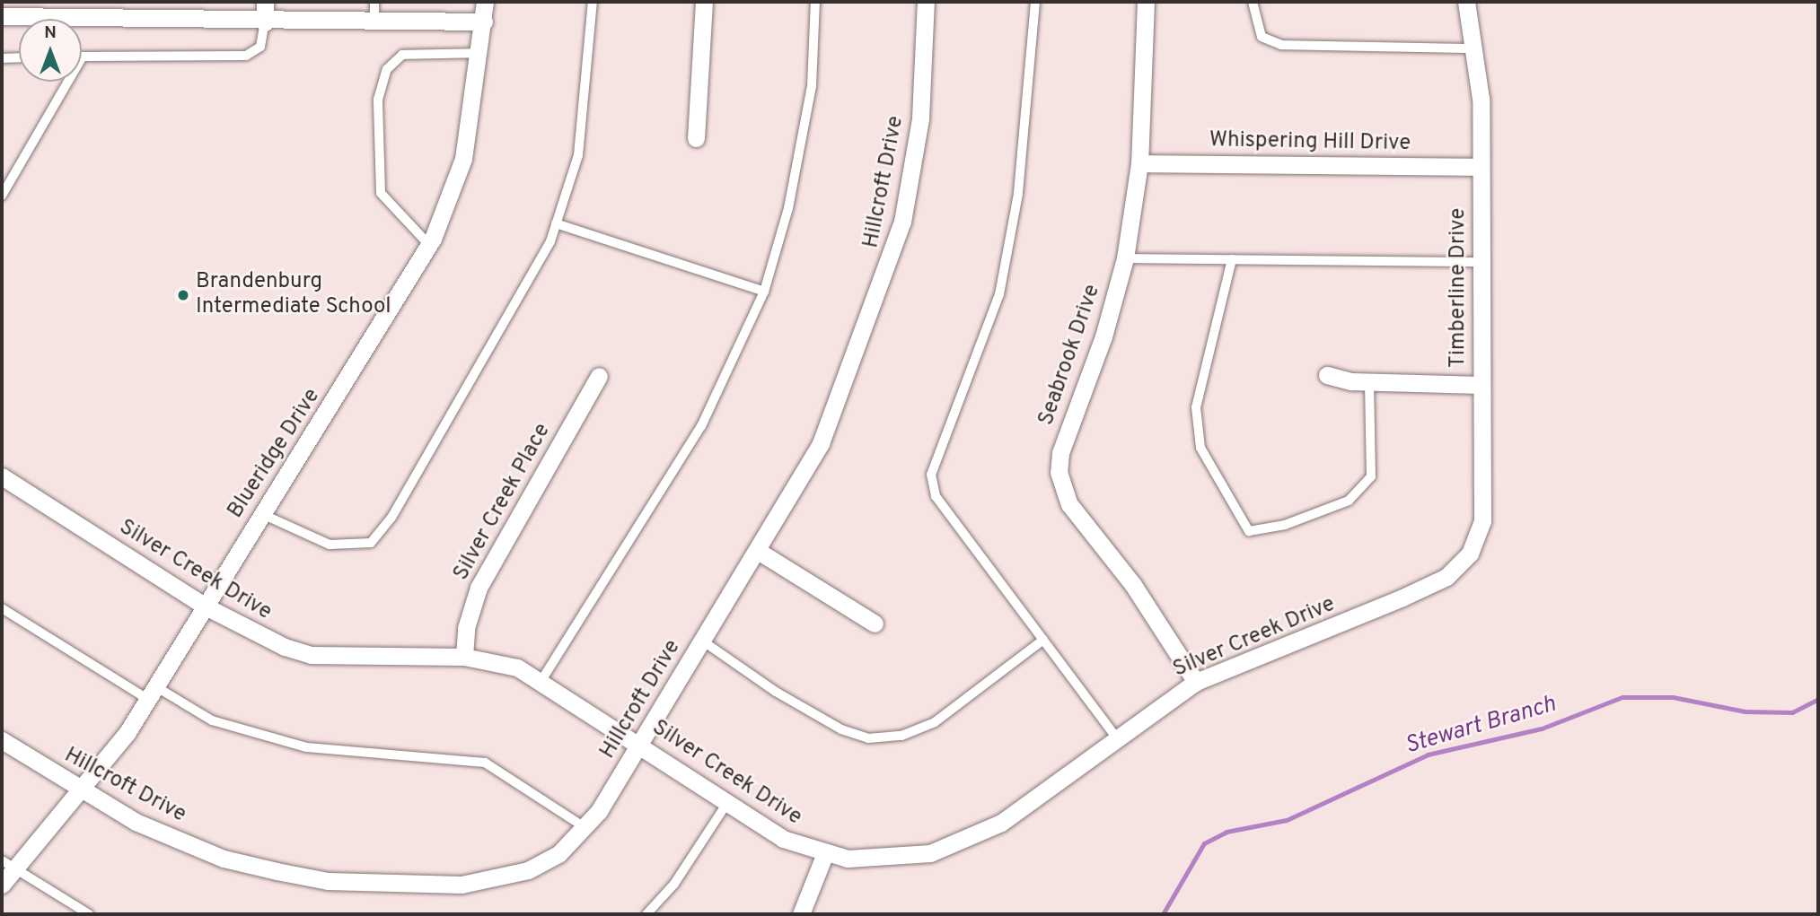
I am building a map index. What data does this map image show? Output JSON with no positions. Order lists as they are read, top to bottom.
{
  "streets": {
    "street": [
      "Whispering Hill Drive",
      "Hillcroft Drive",
      "Timberline Drive",
      "Seabrook Drive",
      "Blueridge Drive",
      "Silver Creek Place",
      "Silver Creek Drive"
    ]
  },
  "crossings": [
    ["Whispering Hill Drive", "Timberline Drive"],
    ["Whispering Hill Drive", "Seabrook Drive"],
    ["Hillcroft Drive", "Blueridge Drive"],
    ["Hillcroft Drive", "Silver Creek Drive"],
    ["Timberline Drive", "Silver Creek Drive"],
    ["Seabrook Drive", "Silver Creek Drive"],
    ["Blueridge Drive", "Silver Creek Drive"],
    ["Silver Creek Place", "Silver Creek Drive"]
  ],
  "water": ["Stewart Branch"],
  "places": ["Brandenburg Intermediate School"],
  "north": "top"
}
